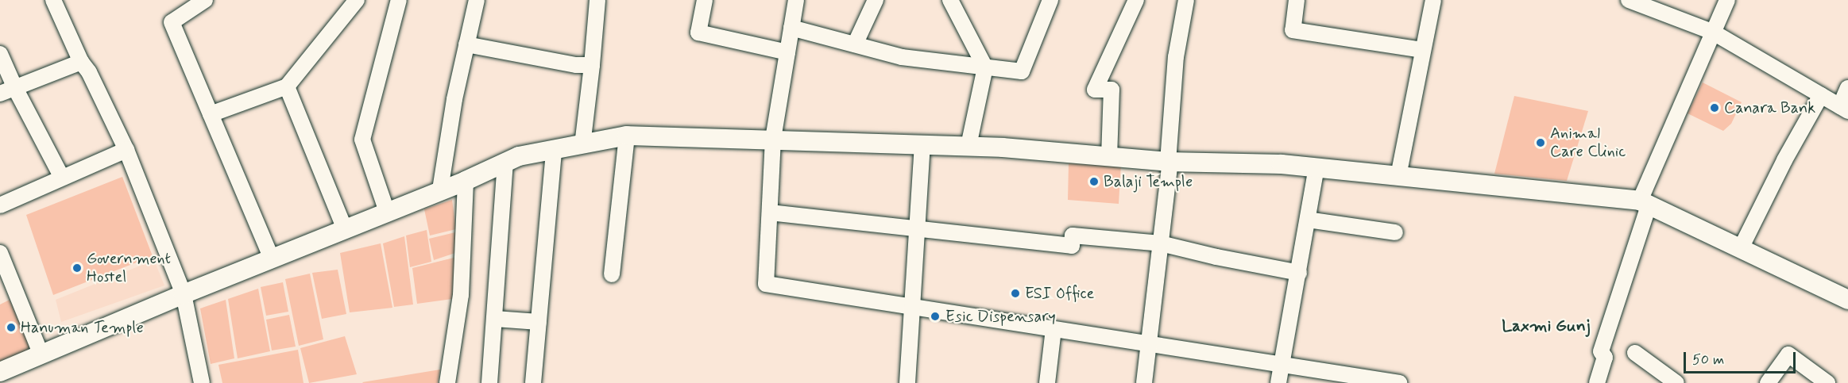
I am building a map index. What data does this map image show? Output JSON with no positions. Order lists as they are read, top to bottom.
{
  "districts": ["Laxmi Gunj"],
  "places": [
    "Canara Bank",
    "Animal Care Clinic",
    "Balaji Temple",
    "Government Hostel",
    "ESI Office",
    "Esic Dispensary",
    "Hanuman Temple"
  ],
  "scale_bar": "50 m"
}
